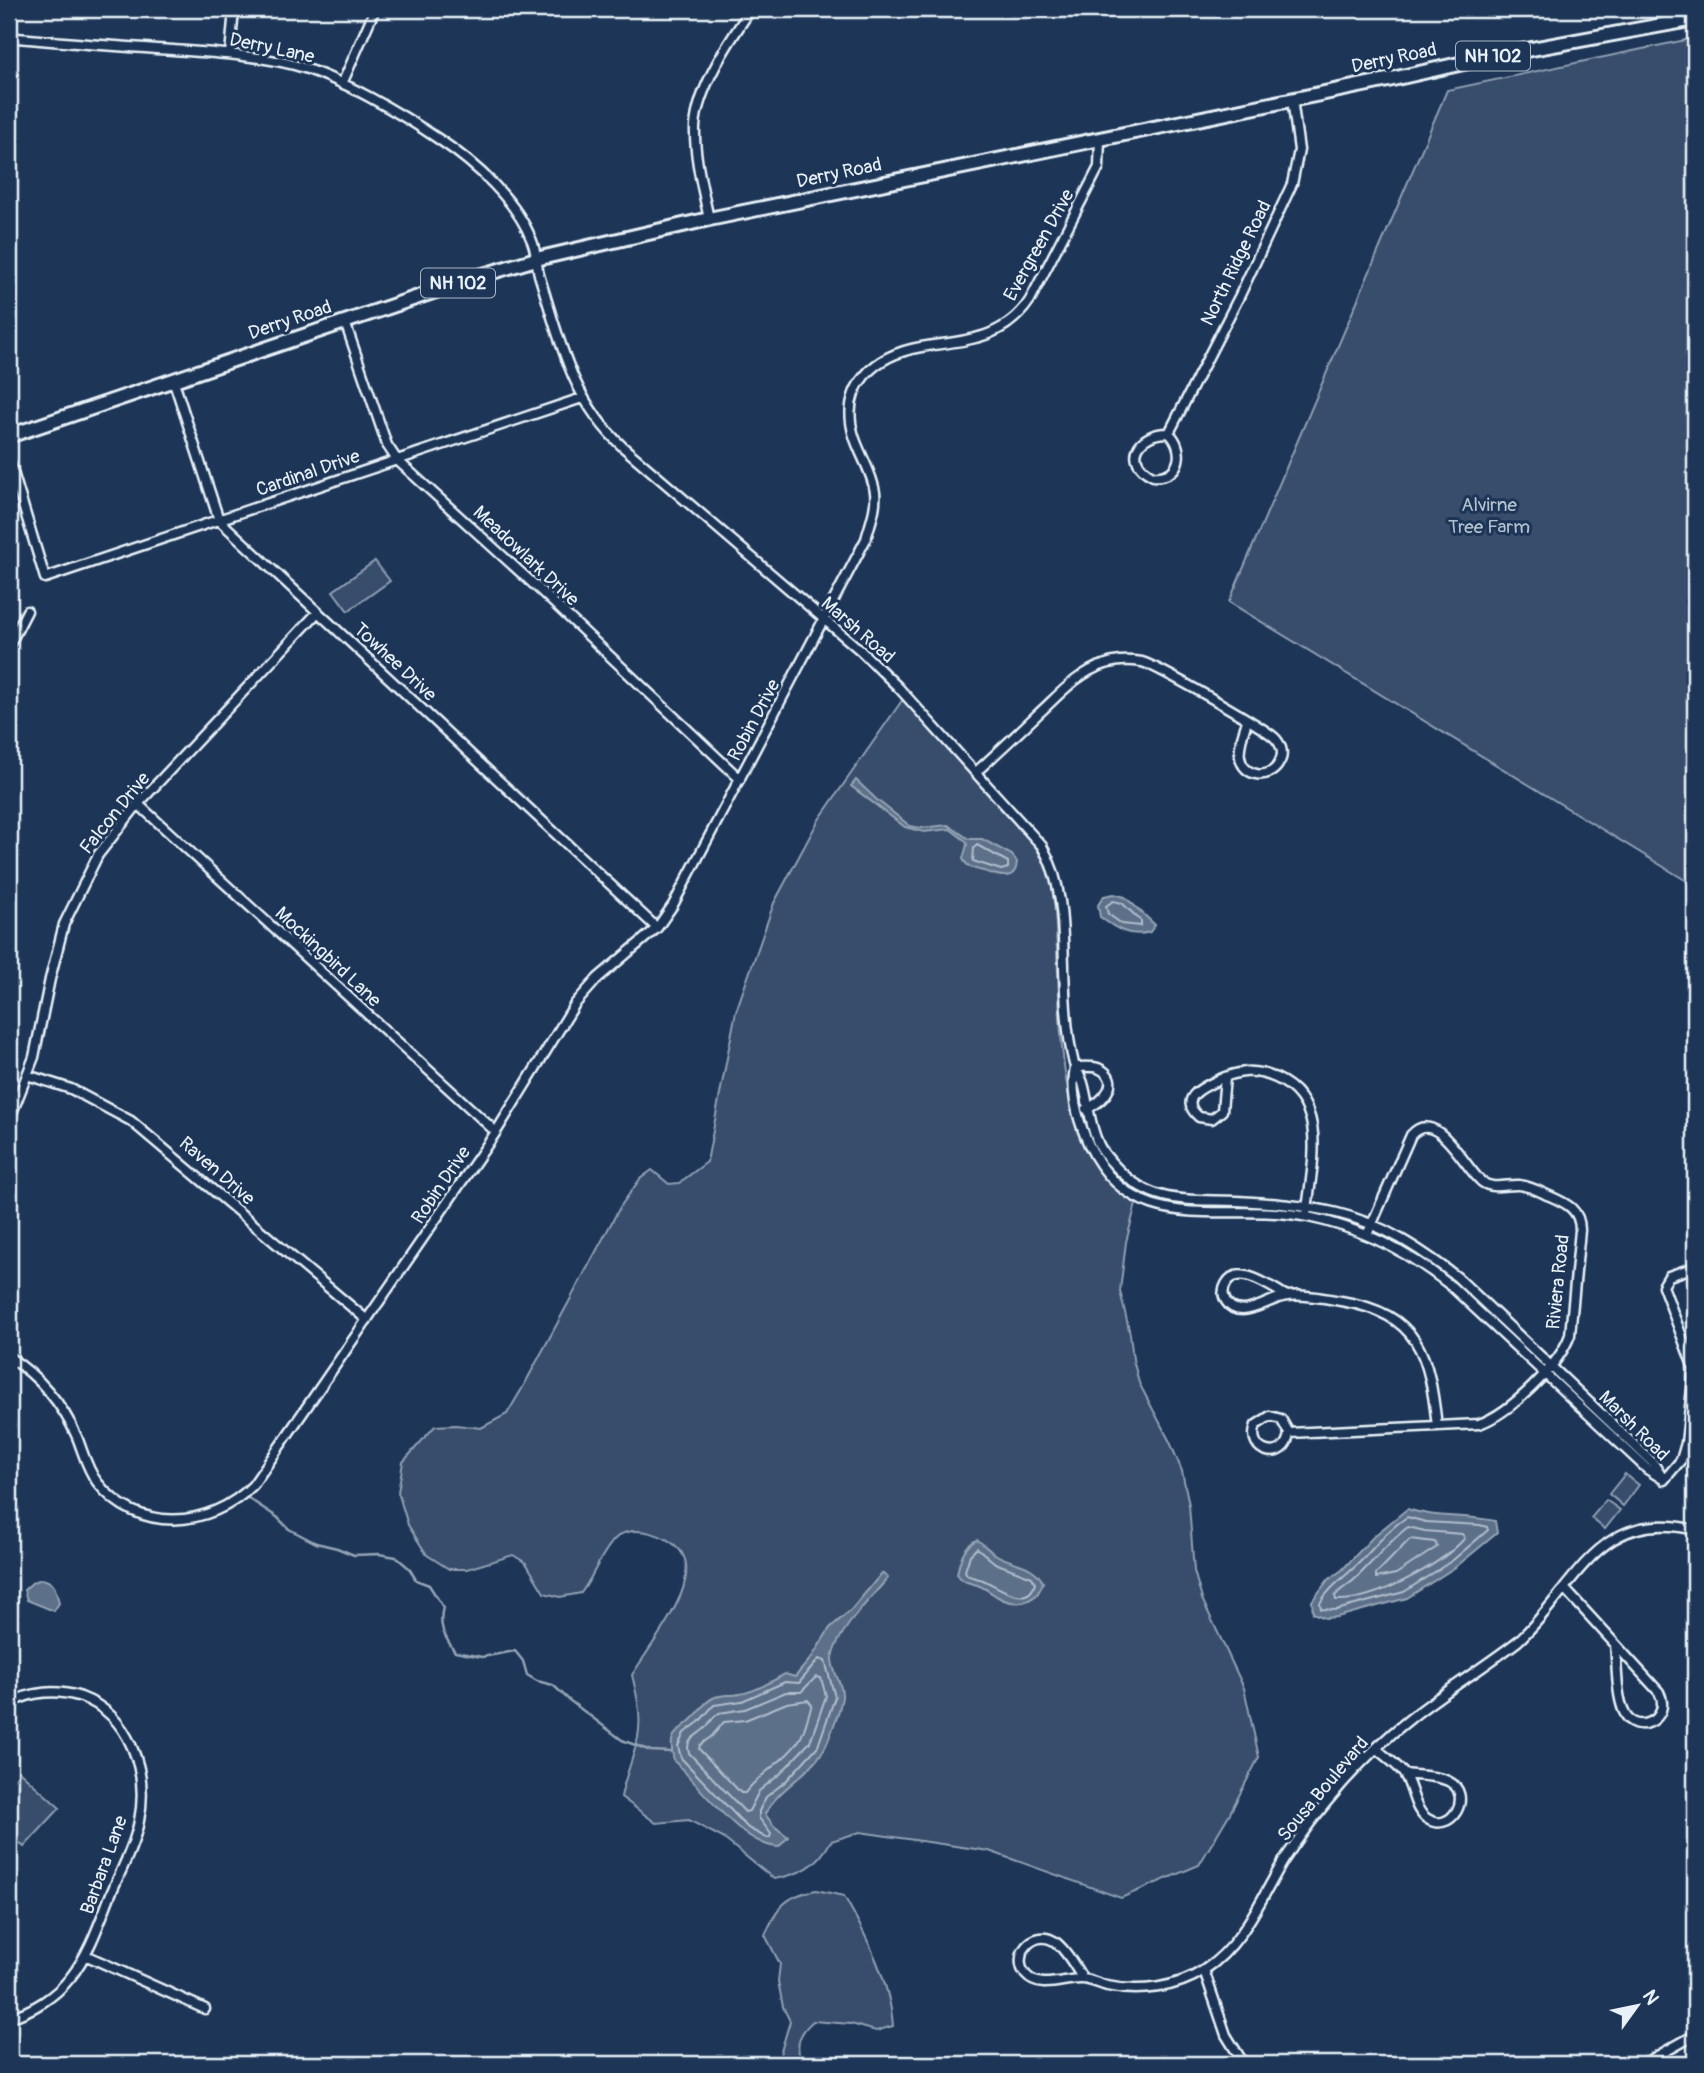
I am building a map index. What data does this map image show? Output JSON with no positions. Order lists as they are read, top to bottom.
{
  "streets": {
    "main road": ["NH 102", "Derry Road"],
    "street": [
      "Derry Lane",
      "Evergreen Drive",
      "North Ridge Road",
      "Cardinal Drive",
      "Meadowlark Drive",
      "Marsh Road",
      "Towhee Drive",
      "Robin Drive",
      "Falcon Drive",
      "Mockingbird Lane",
      "Raven Drive",
      "Riviera Road",
      "Sousa Boulevard",
      "Barbara Lane"
    ]
  },
  "crossings": [
    ["Derry Lane", "Derry Road"],
    ["Derry Lane", "Marsh Road"],
    ["Derry Road", "Evergreen Drive"],
    ["Derry Road", "North Ridge Road"],
    ["Derry Road", "Meadowlark Drive"],
    ["Derry Road", "Marsh Road"],
    ["Derry Road", "Towhee Drive"],
    ["Evergreen Drive", "Marsh Road"],
    ["Evergreen Drive", "Robin Drive"],
    ["Cardinal Drive", "Meadowlark Drive"],
    ["Cardinal Drive", "Marsh Road"],
    ["Cardinal Drive", "Towhee Drive"],
    ["Meadowlark Drive", "Robin Drive"],
    ["Marsh Road", "Robin Drive"],
    ["Marsh Road", "Riviera Road"],
    ["Towhee Drive", "Robin Drive"],
    ["Towhee Drive", "Falcon Drive"],
    ["Robin Drive", "Mockingbird Lane"],
    ["Robin Drive", "Raven Drive"],
    ["Falcon Drive", "Mockingbird Lane"],
    ["Falcon Drive", "Raven Drive"]
  ],
  "parks": ["Alvirne Tree Farm"],
  "north": "top right"
}
